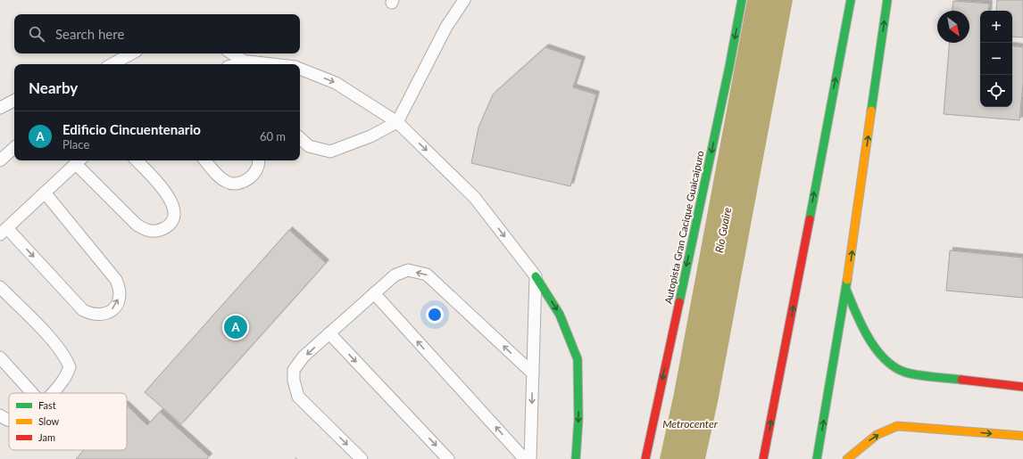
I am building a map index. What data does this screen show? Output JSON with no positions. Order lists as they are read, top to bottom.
{
  "streets": {
    "highway": ["Autopista Gran Cacique Guaicaipuro"]
  },
  "one_way": ["Autopista Gran Cacique Guaicaipuro"],
  "water": ["Río Guaire", "Metrocenter"],
  "legend": ["Fast", "Slow", "Jam"],
  "north": "bottom right",
  "page": {
    "map_buttons": ["+", "−"],
    "search": "Search here",
    "heading": "Nearby",
    "list": [
      {
        "mark": "A",
        "name": "Edificio Cincuentenario",
        "note": "Place",
        "value": "60 m"
      }
    ],
    "pins": "A"
  }
}
